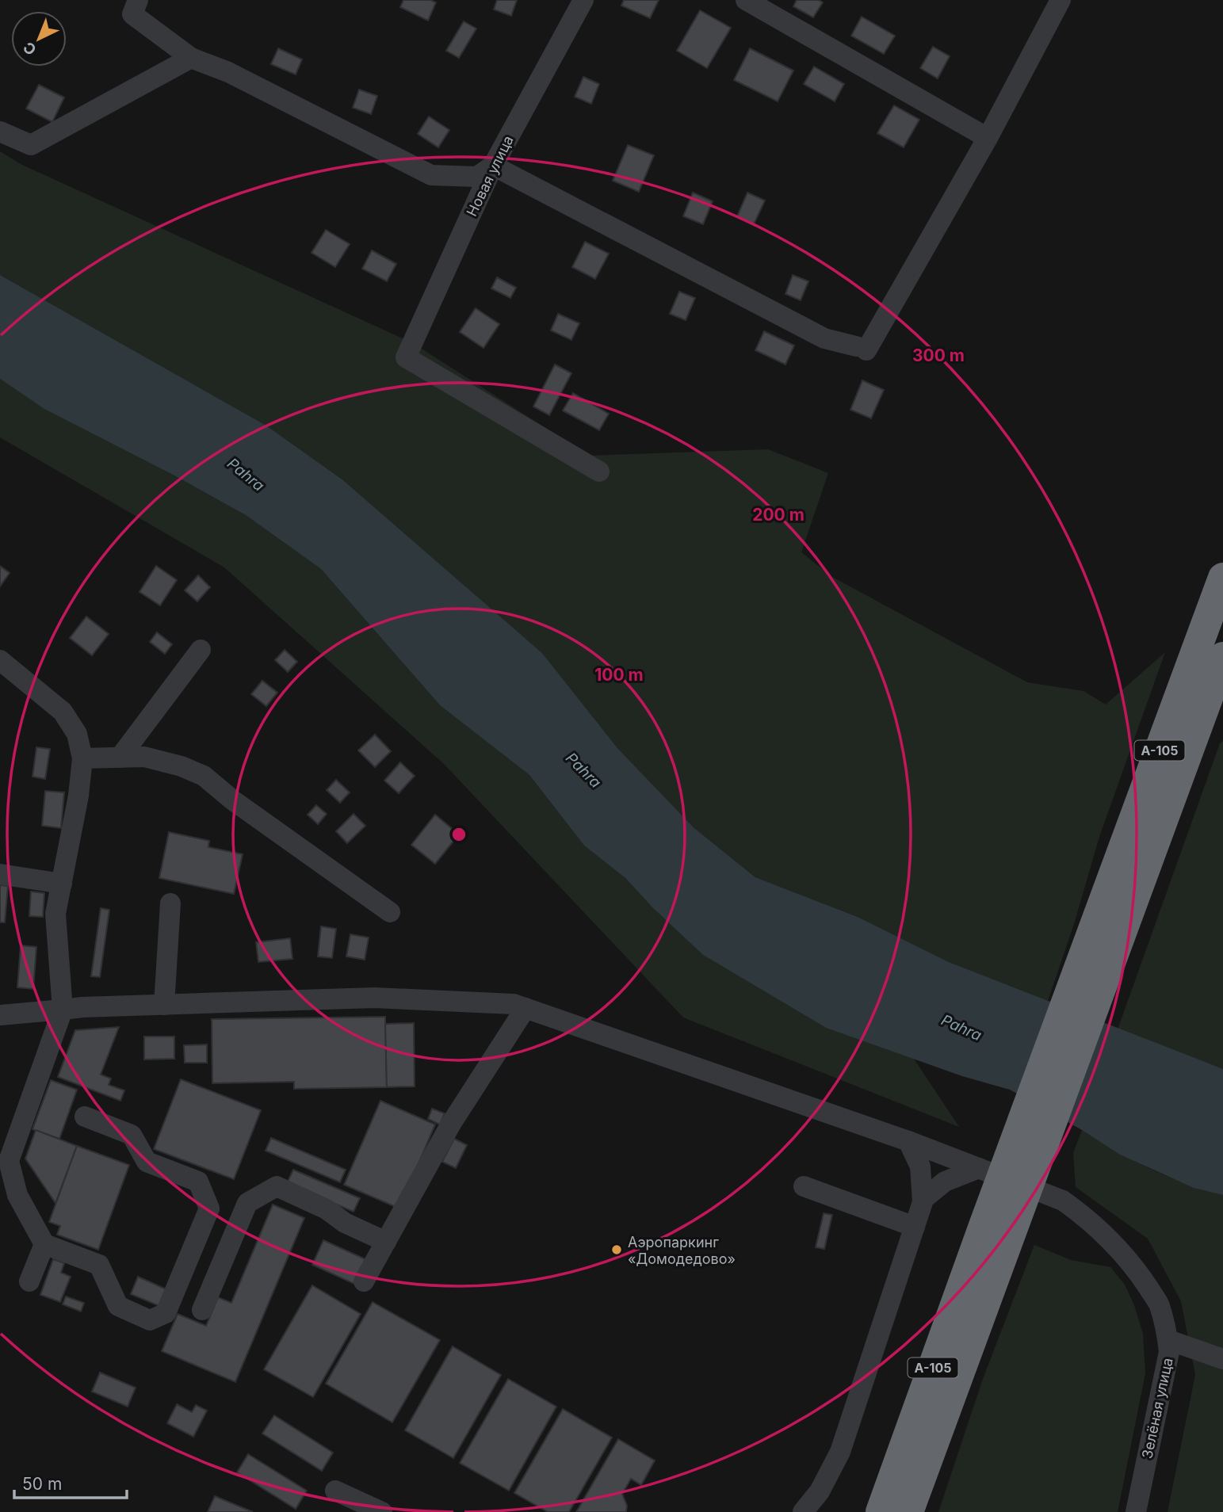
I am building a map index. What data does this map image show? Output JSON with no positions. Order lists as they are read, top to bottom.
{
  "streets": {
    "highway": ["А-105"],
    "street": ["Новая улица", "Зелёная улица"]
  },
  "water": ["Pahra"],
  "places": ["Аэропаркинг «Домодедово»"],
  "scale_bar": "50 m",
  "north": "bottom left",
  "rings": ["300 m", "200 m", "100 m"]
}
